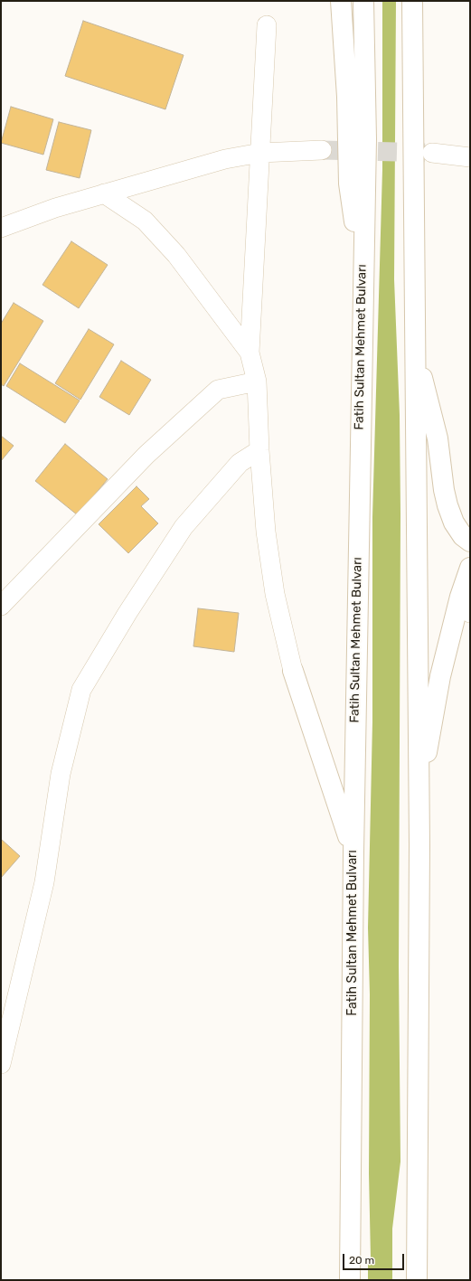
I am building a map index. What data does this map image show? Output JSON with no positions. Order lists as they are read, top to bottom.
{
  "streets": {
    "highway": ["Fatih Sultan Mehmet Bulvarı"]
  },
  "scale_bar": "20 m"
}
